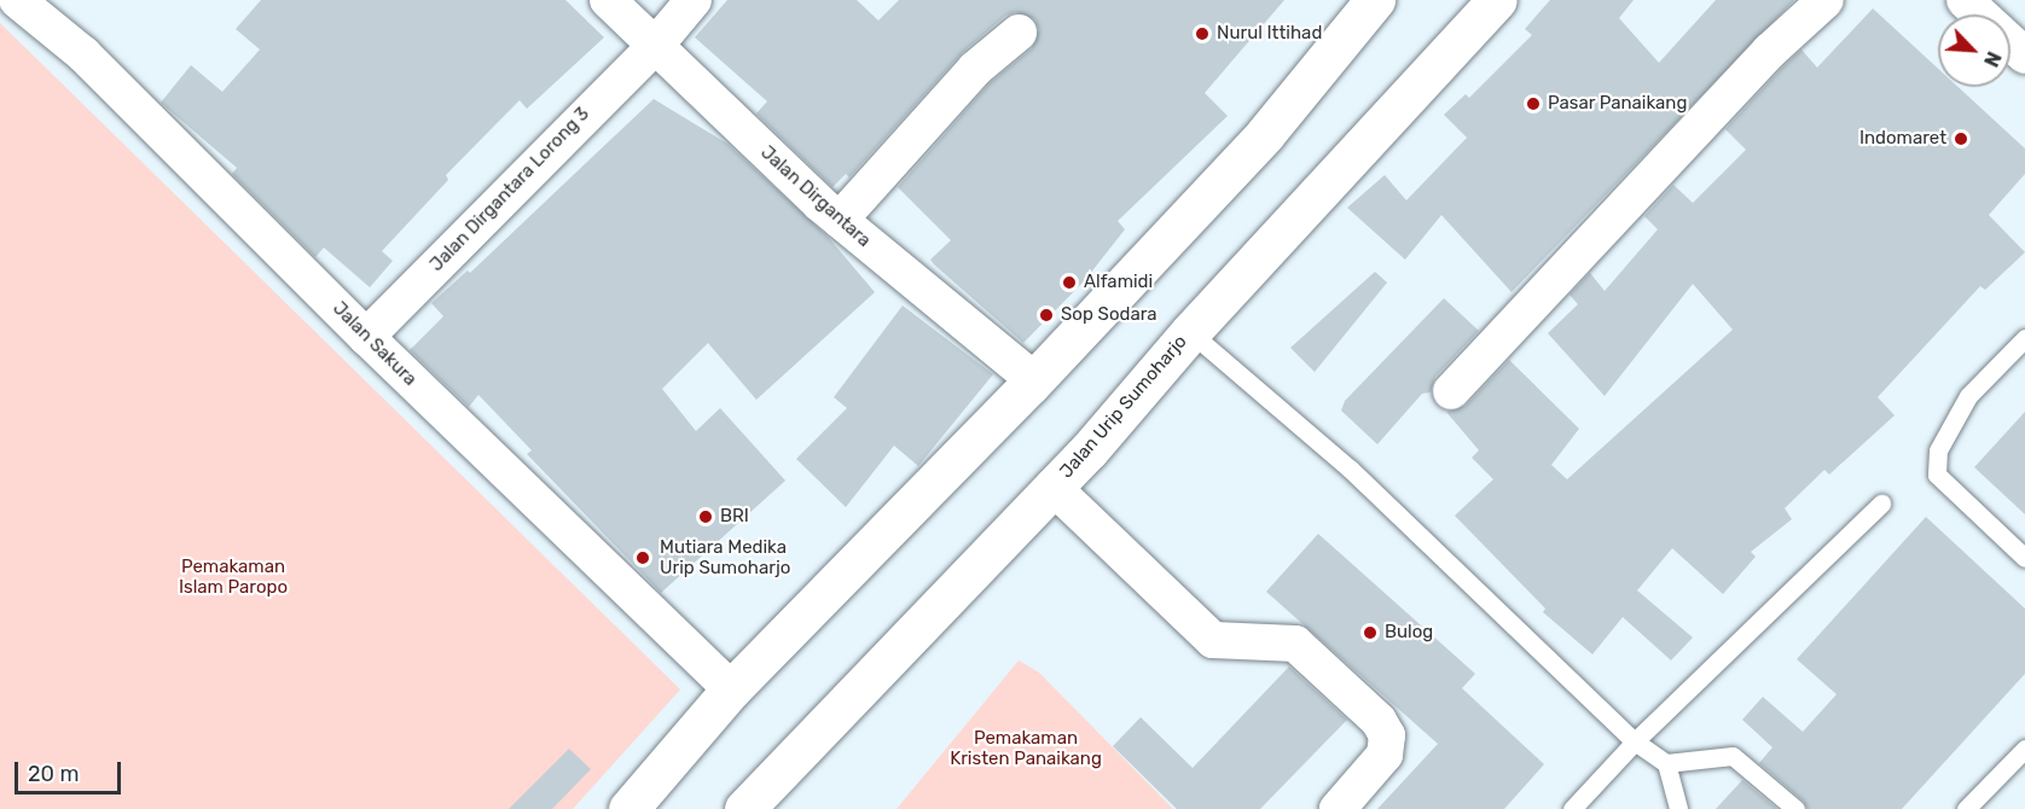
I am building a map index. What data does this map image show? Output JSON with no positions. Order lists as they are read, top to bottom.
{
  "streets": {
    "highway": ["Jalan Urip Sumoharjo"],
    "street": ["Jalan Dirgantara Lorong 3", "Jalan Dirgantara", "Jalan Sakura"]
  },
  "crossings": [
    ["Jalan Dirgantara Lorong 3", "Jalan Dirgantara"],
    ["Jalan Dirgantara Lorong 3", "Jalan Sakura"]
  ],
  "parks": ["Pemakaman Islam Paropo", "Pemakaman Kristen Panaikang"],
  "places": [
    "Nurul Ittihad",
    "Pasar Panaikang",
    "Indomaret",
    "Alfamidi",
    "Sop Sodara",
    "BRI",
    "Mutiara Medika Urip Sumoharjo",
    "Bulog"
  ],
  "scale_bar": "20 m",
  "north": "bottom right"
}
